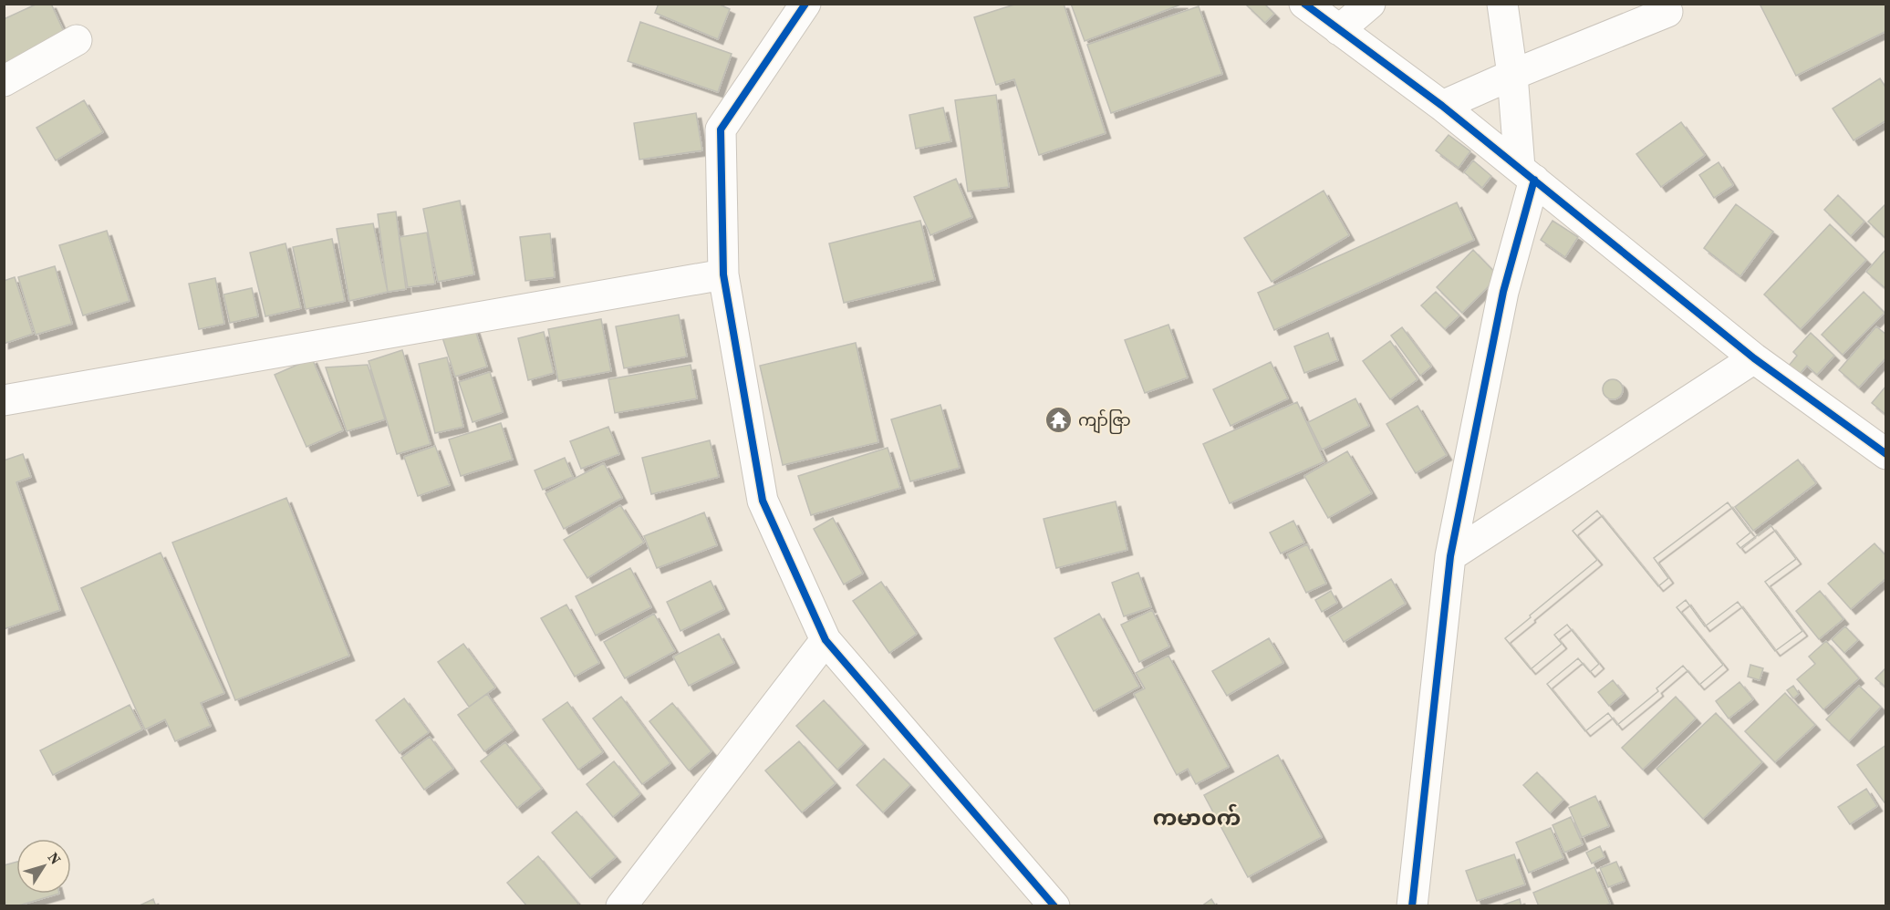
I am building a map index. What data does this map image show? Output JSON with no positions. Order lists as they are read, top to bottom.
{
  "districts": ["ကမာဝက်"],
  "places": {
    "temple": ["ကျာ်ဇြာ"]
  },
  "north": "top right"
}
